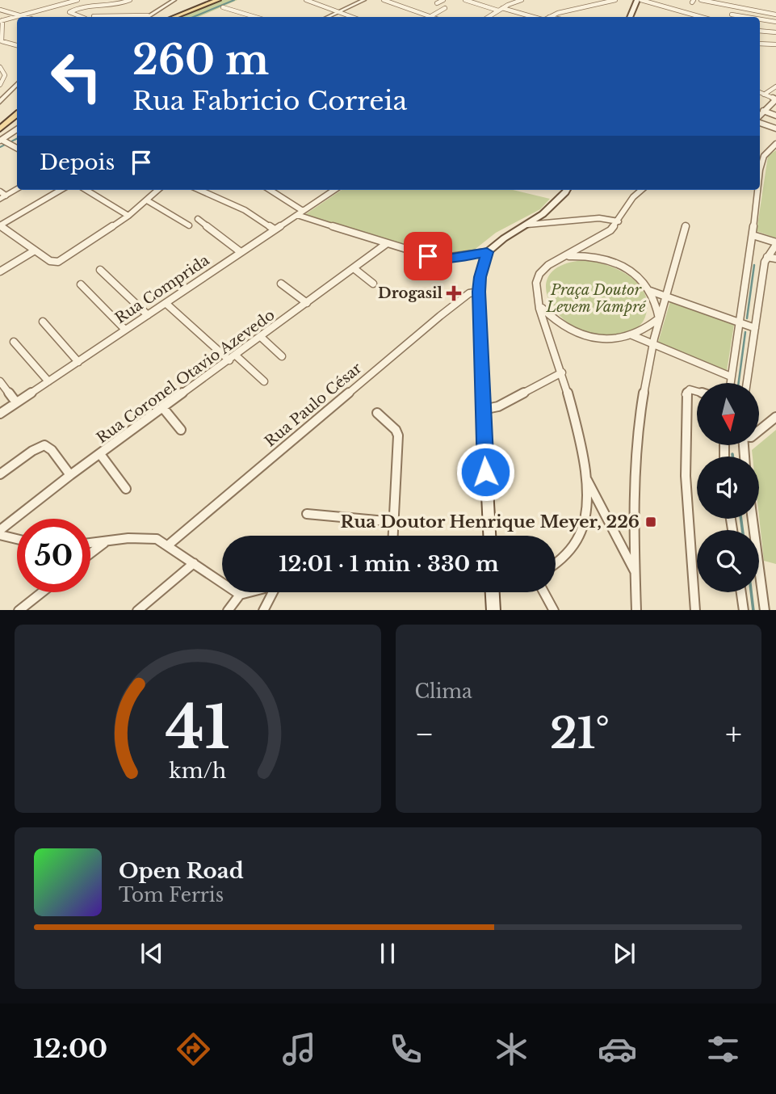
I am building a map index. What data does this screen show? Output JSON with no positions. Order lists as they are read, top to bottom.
{
  "streets": {
    "street": ["Rua Comprida", "Rua Coronel Otavio Azevedo", "Rua Paulo César"]
  },
  "parks": ["Praça Doutor Levem Vampré"],
  "places": {
    "health": ["Drogasil"],
    "transit": ["Rua Doutor Henrique Meyer, 226"]
  },
  "north": "bottom",
  "page": {
    "turn": ["260 m", "Rua Fabricio Correia"],
    "then": "Depois",
    "limit": "50",
    "trip": "12:01 · 1 min · 330 m",
    "tile": "Clima",
    "heat": ["−", "21°", "+"],
    "song": ["Open Road", "Tom Ferris"],
    "tabs": "12:00",
    "gauge": ["41", "km/h"]
  }
}
